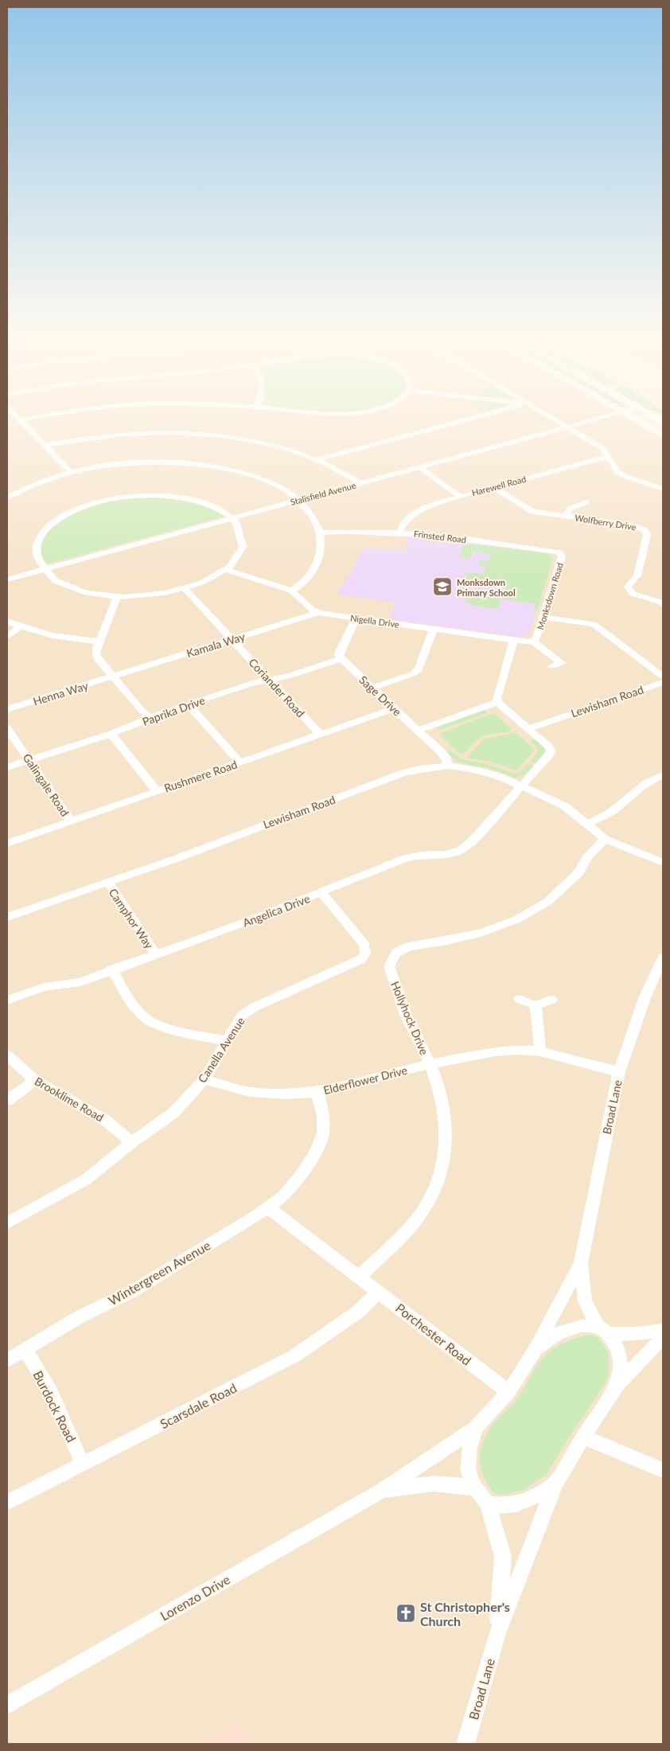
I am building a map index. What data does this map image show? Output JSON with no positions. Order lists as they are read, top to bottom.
{
  "streets": {
    "street": [
      "Harewell Road",
      "Stalisfield Avenue",
      "Wolfberry Drive",
      "Frinsted Road",
      "Monksdown Road",
      "Nigella Drive",
      "Kamala Way",
      "Coriander Road",
      "Henna Way",
      "Sage Drive",
      "Lewisham Road",
      "Paprika Drive",
      "Rushmere Road",
      "Galingale Road",
      "Angelica Drive",
      "Camphor Way",
      "Hollyhock Drive",
      "Canella Avenue",
      "Elderflower Drive",
      "Brooklime Road",
      "Broad Lane",
      "Wintergreen Avenue",
      "Porchester Road",
      "Scarsdale Road",
      "Burdock Road",
      "Lorenzo Drive"
    ]
  },
  "crossings": [
    ["Harewell Road", "Wolfberry Drive"],
    ["Harewell Road", "Frinsted Road"],
    ["Frinsted Road", "Monksdown Road"],
    ["Monksdown Road", "Nigella Drive"],
    ["Nigella Drive", "Kamala Way"],
    ["Kamala Way", "Coriander Road"],
    ["Kamala Way", "Henna Way"],
    ["Coriander Road", "Paprika Drive"],
    ["Coriander Road", "Rushmere Road"],
    ["Sage Drive", "Lewisham Road"],
    ["Sage Drive", "Paprika Drive"],
    ["Sage Drive", "Rushmere Road"],
    ["Lewisham Road", "Angelica Drive"],
    ["Lewisham Road", "Camphor Way"],
    ["Lewisham Road", "Hollyhock Drive"],
    ["Paprika Drive", "Galingale Road"],
    ["Rushmere Road", "Galingale Road"],
    ["Angelica Drive", "Camphor Way"],
    ["Angelica Drive", "Canella Avenue"],
    ["Hollyhock Drive", "Elderflower Drive"],
    ["Hollyhock Drive", "Porchester Road"],
    ["Canella Avenue", "Elderflower Drive"],
    ["Canella Avenue", "Brooklime Road"],
    ["Elderflower Drive", "Broad Lane"],
    ["Elderflower Drive", "Wintergreen Avenue"],
    ["Wintergreen Avenue", "Burdock Road"],
    ["Porchester Road", "Scarsdale Road"],
    ["Scarsdale Road", "Burdock Road"]
  ],
  "places": {
    "school or university": ["Monksdown Primary School"],
    "church": ["St Christopher's Church"]
  }
}
